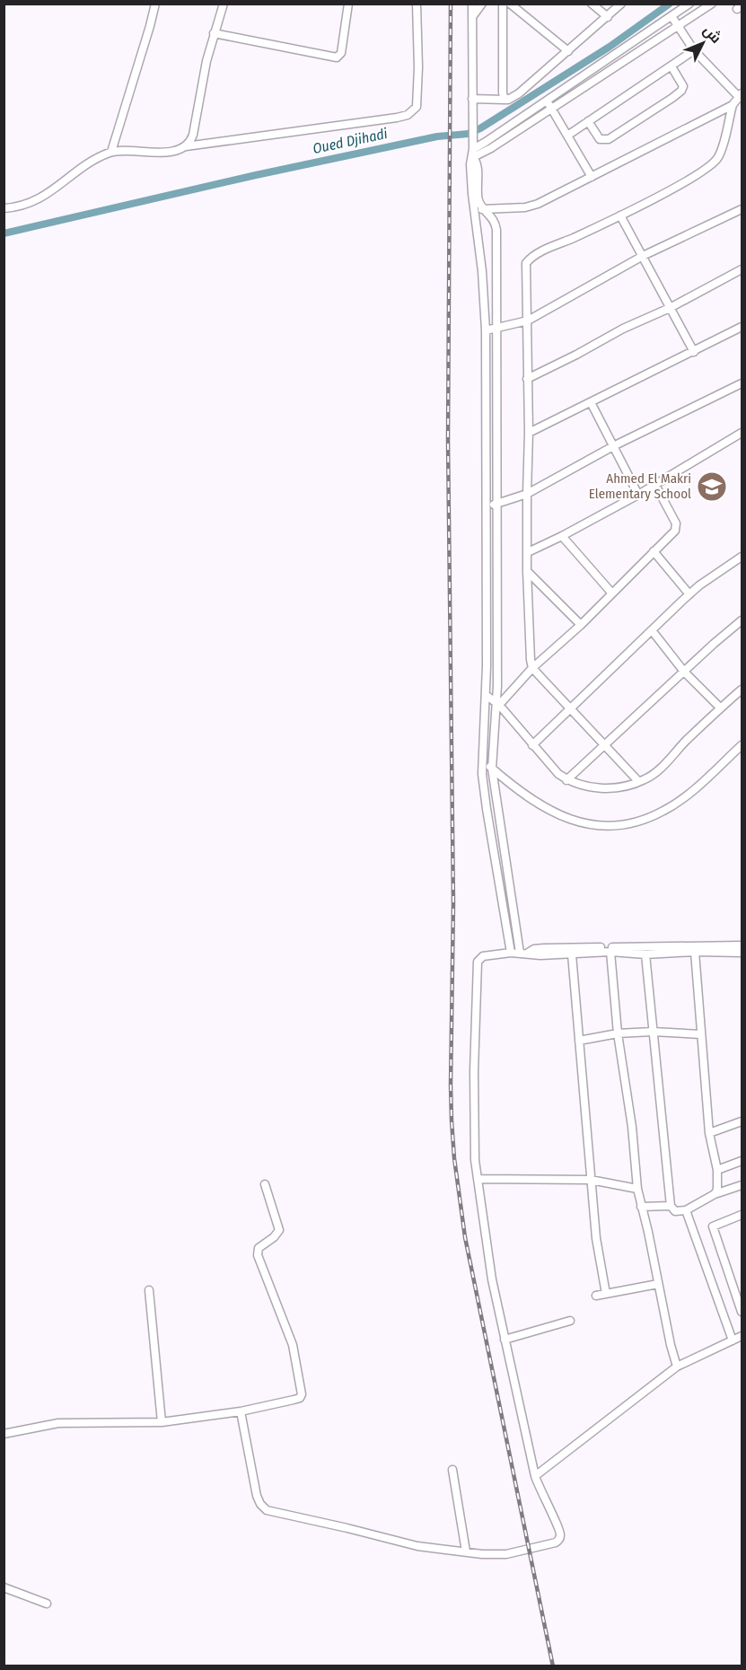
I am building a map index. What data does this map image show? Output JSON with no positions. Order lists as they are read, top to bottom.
{
  "water": ["Oued Djihadi"],
  "places": {
    "school or university": ["Ahmed El Makri Elementary School"]
  },
  "north": "top right"
}
